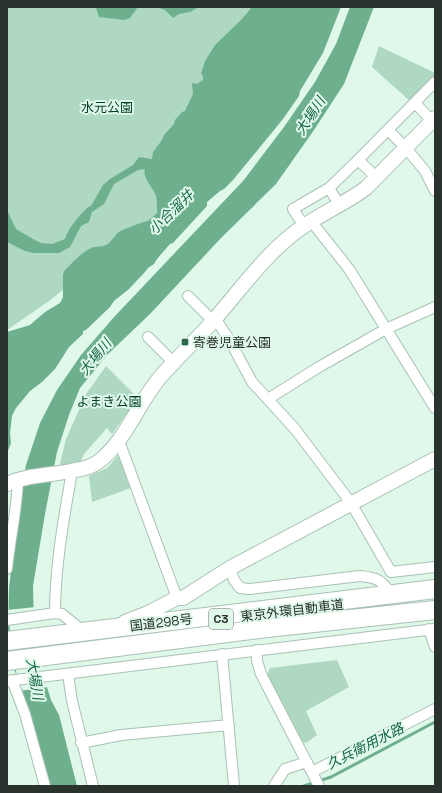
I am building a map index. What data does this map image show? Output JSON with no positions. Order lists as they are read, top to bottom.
{
  "streets": {
    "highway": ["東京外環自動車道", "C3", "国道298号"]
  },
  "crossings": [
    ["東京外環自動車道", "国道298号"]
  ],
  "water": ["大場川", "小合溜井", "久兵衛用水路"],
  "parks": ["水元公園", "よまき公園"],
  "places": {
    "transit": ["寄巻児童公園"]
  }
}
